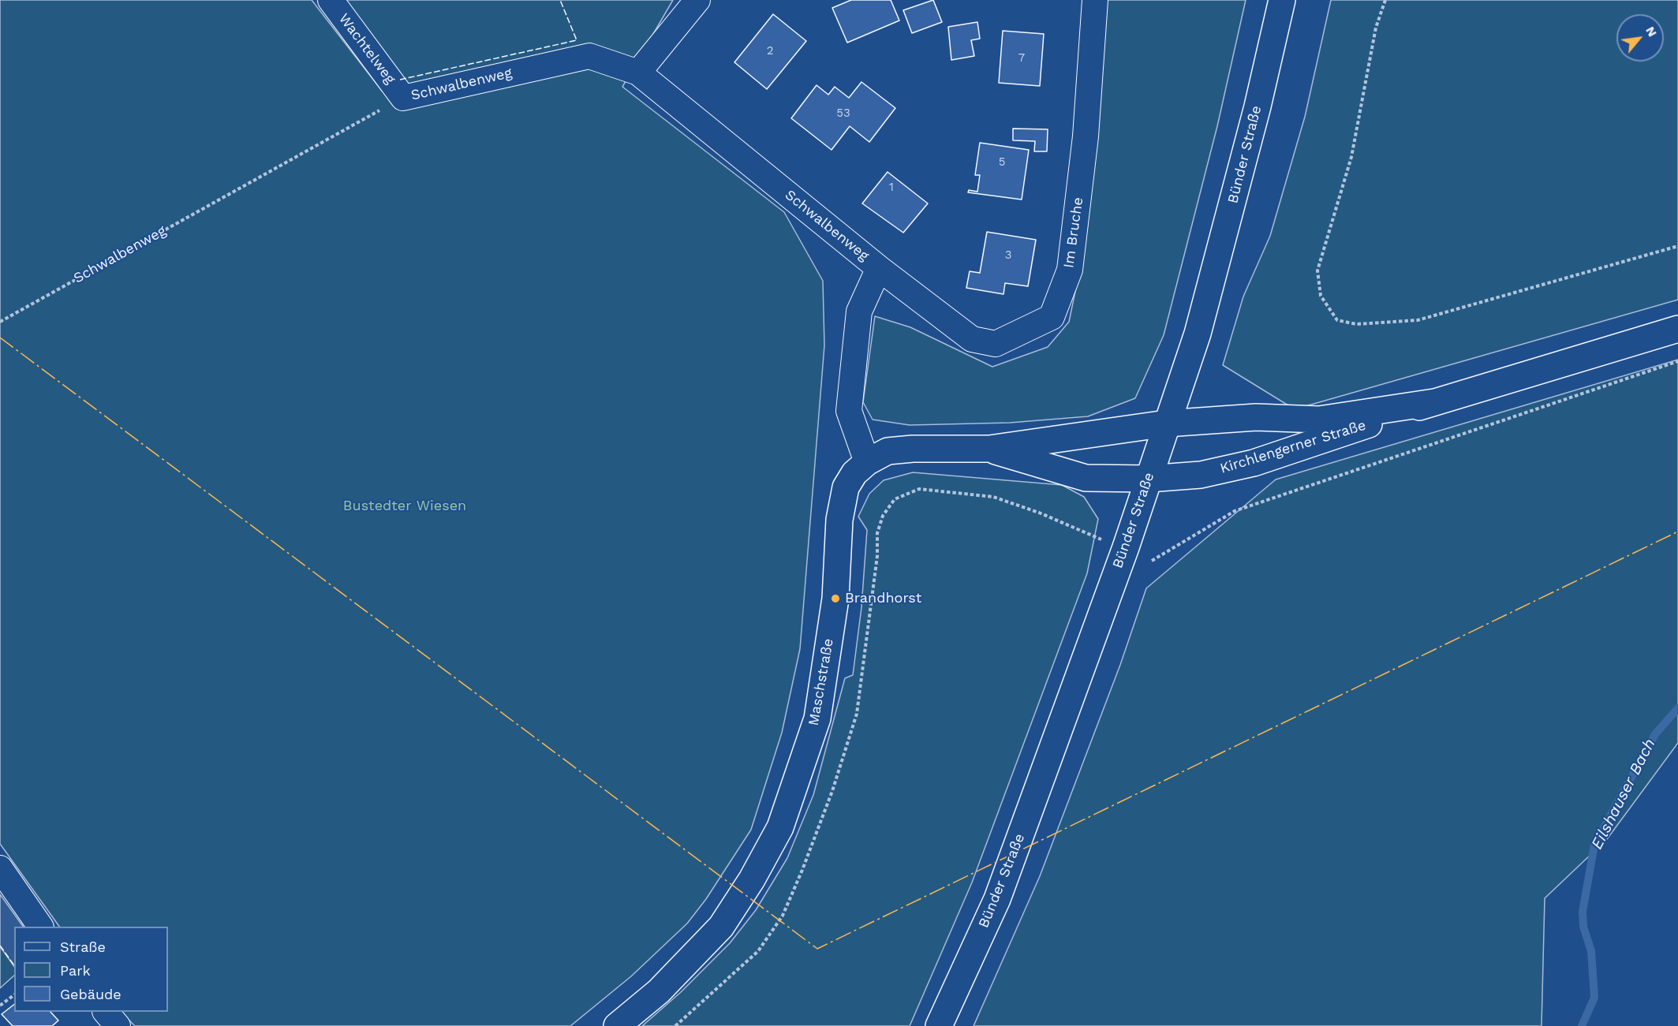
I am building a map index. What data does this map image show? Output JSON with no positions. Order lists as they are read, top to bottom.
{
  "streets": {
    "street": [
      "Wachtelweg",
      "Schwalbenweg",
      "Bünder Straße",
      "Im Bruche",
      "Kirchlengerner Straße",
      "Maschstraße"
    ]
  },
  "crossings": [
    ["Wachtelweg", "Schwalbenweg"],
    ["Schwalbenweg", "Im Bruche"],
    ["Bünder Straße", "Kirchlengerner Straße"],
    ["Bünder Straße", "Maschstraße"],
    ["Kirchlengerner Straße", "Maschstraße"]
  ],
  "water": ["Eilshauser Bach"],
  "parks": ["Bustedter Wiesen"],
  "places": ["Brandhorst"],
  "house_numbers": [
    "2",
    "7",
    "53",
    "5",
    "1",
    "3"
  ],
  "legend": ["Straße", "Park", "Gebäude"],
  "north": "top right"
}
